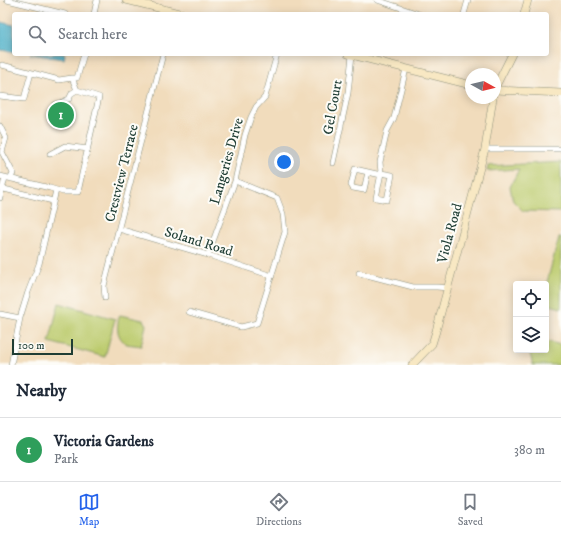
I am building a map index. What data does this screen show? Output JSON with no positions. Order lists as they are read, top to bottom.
{
  "streets": {
    "street": [
      "Gel Court",
      "Langeries Drive",
      "Crestview Terrace",
      "Viola Road",
      "Soland Road"
    ]
  },
  "crossings": [
    ["Langeries Drive", "Soland Road"],
    ["Crestview Terrace", "Soland Road"]
  ],
  "scale_bar": "100 m",
  "north": "right",
  "page": {
    "search": "Search here",
    "pins": "1",
    "scale": "100 m",
    "heading": "Nearby",
    "list": [
      {
        "mark": "1",
        "name": "Victoria Gardens",
        "note": "Park",
        "value": "380 m"
      }
    ],
    "nav": ["Map", "Directions", "Saved"]
  }
}
